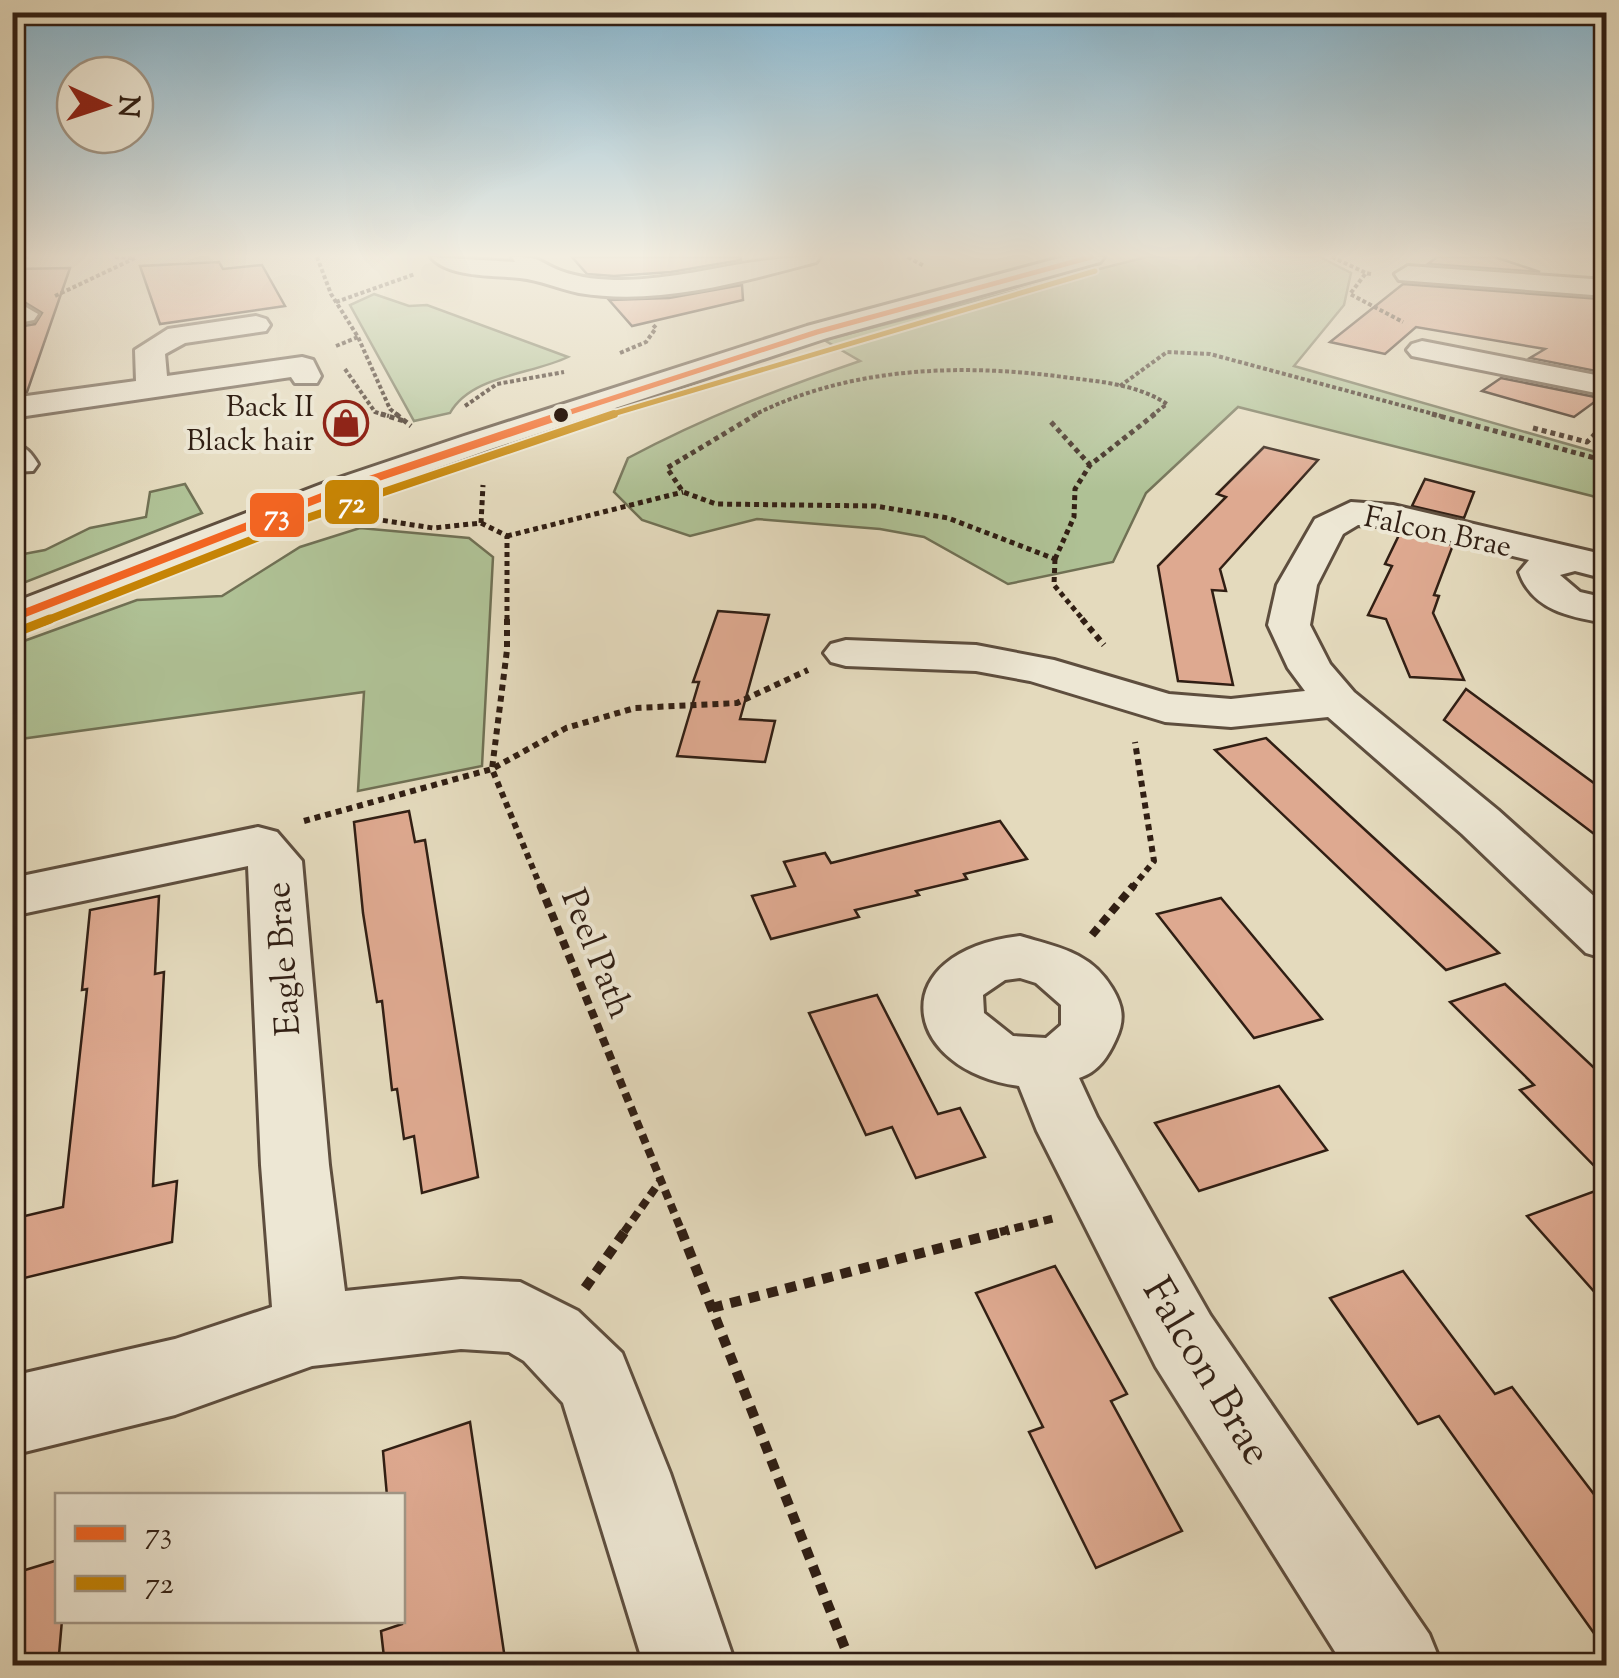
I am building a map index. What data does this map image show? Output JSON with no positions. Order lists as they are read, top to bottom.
{
  "streets": {
    "street": ["Falcon Brae", "Eagle Brae"],
    "path": ["Peel Path"]
  },
  "places": {
    "shop": ["Back II Black hair"]
  },
  "lines": ["transit line 73", "transit line 72"],
  "legend": ["73", "72"],
  "north": "right"
}
